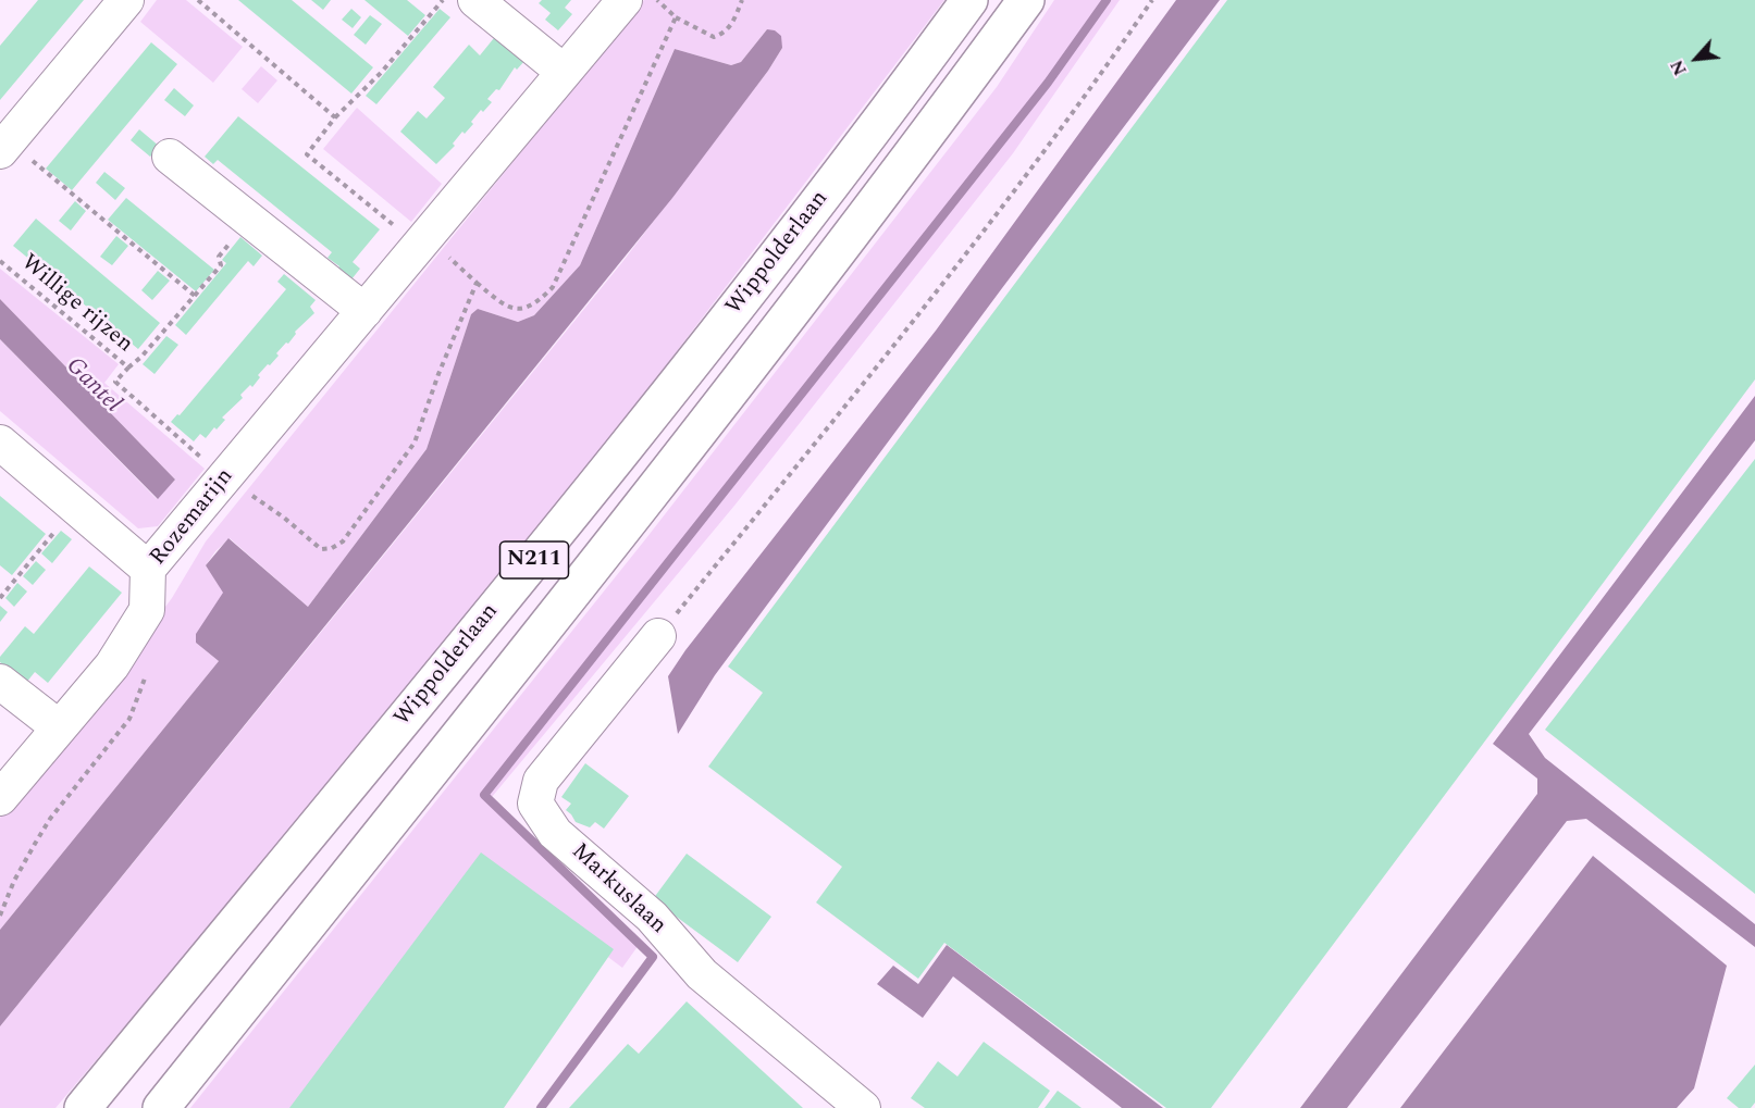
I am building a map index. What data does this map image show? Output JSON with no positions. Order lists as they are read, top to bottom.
{
  "streets": {
    "main road": ["Wippolderlaan", "N211"],
    "street": ["Rozemarijn", "Markuslaan"],
    "path": ["Willige rijzen"]
  },
  "crossings": [
    ["Willige rijzen", "Rozemarijn"]
  ],
  "water": ["Gantel"],
  "north": "bottom left"
}
